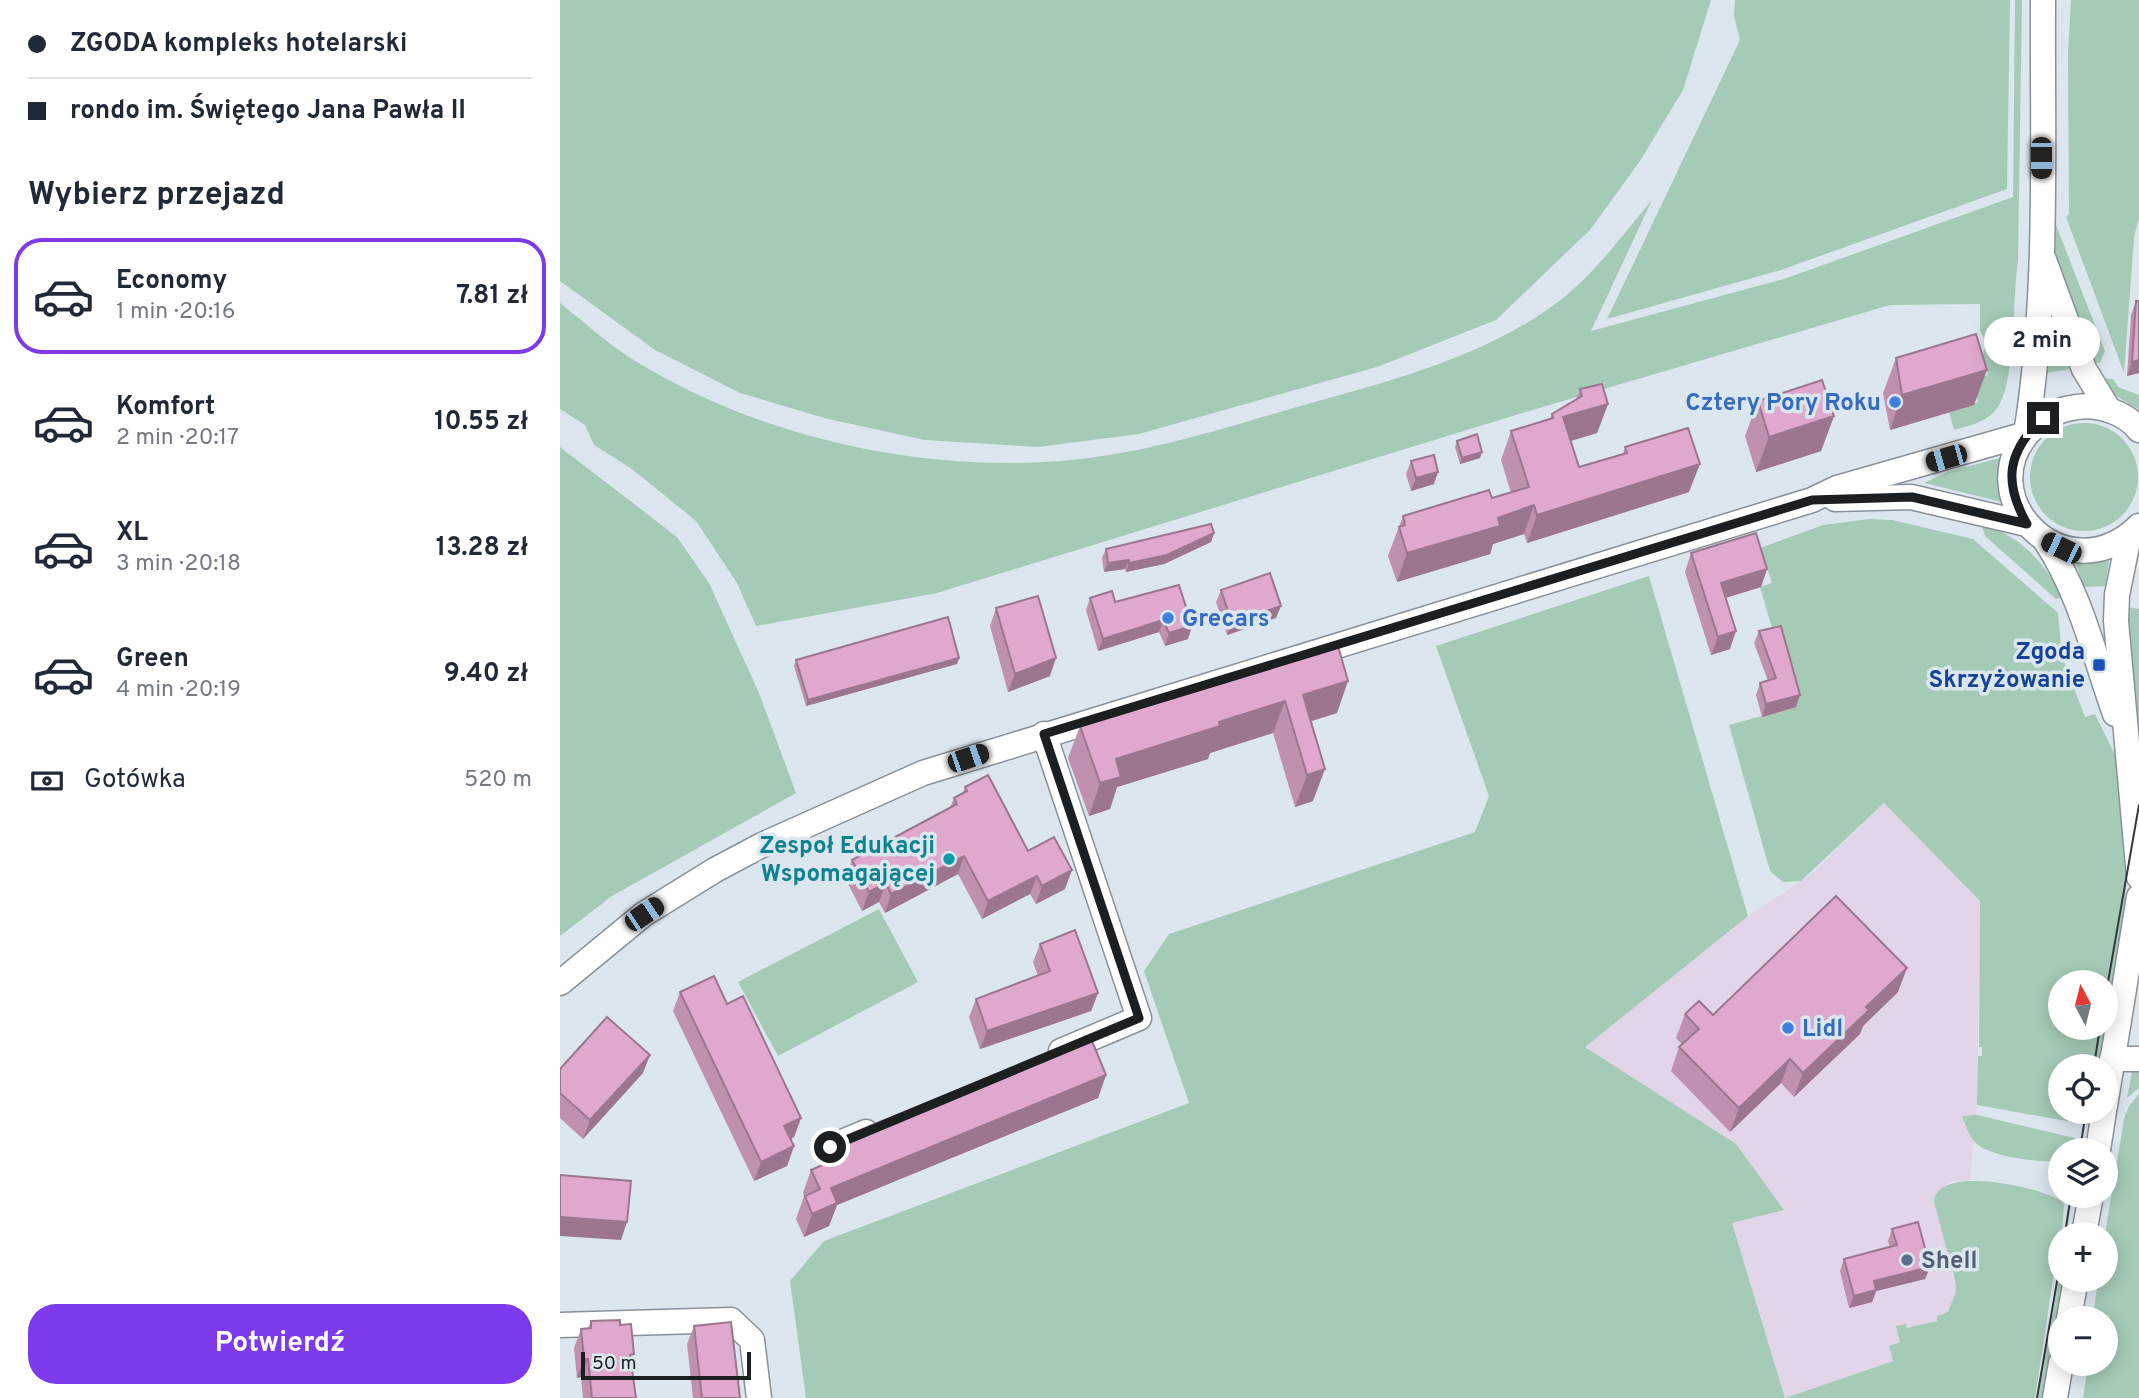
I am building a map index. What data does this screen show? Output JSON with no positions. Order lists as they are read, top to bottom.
{
  "places": {
    "other": [
      "Cztery Pory Roku",
      "Grecars",
      "Zespoł Edukacji Wspomagającej",
      "Lidl",
      "Shell"
    ],
    "transit": ["Zgoda Skrzyżowanie"]
  },
  "scale_bar": "50 m",
  "north": "top",
  "page": {
    "banner": ["ZGODA kompleks hotelarski", "rondo im. Świętego Jana Pawła II"],
    "heading": "Wybierz przejazd",
    "list": [
      {
        "name": "Economy",
        "note": "1 min · 20:16",
        "value": "7.81 zł"
      },
      {
        "name": "Komfort",
        "note": "2 min · 20:17",
        "value": "10.55 zł"
      },
      {
        "name": "XL",
        "note": "3 min · 20:18",
        "value": "13.28 zł"
      },
      {
        "name": "Green",
        "note": "4 min · 20:19",
        "value": "9.40 zł"
      }
    ],
    "bubble": "2 min",
    "pay": ["Gotówka", "520 m"],
    "map_buttons": ["+", "−"],
    "buttons": "Potwierdź",
    "scale": "50 m"
  }
}
